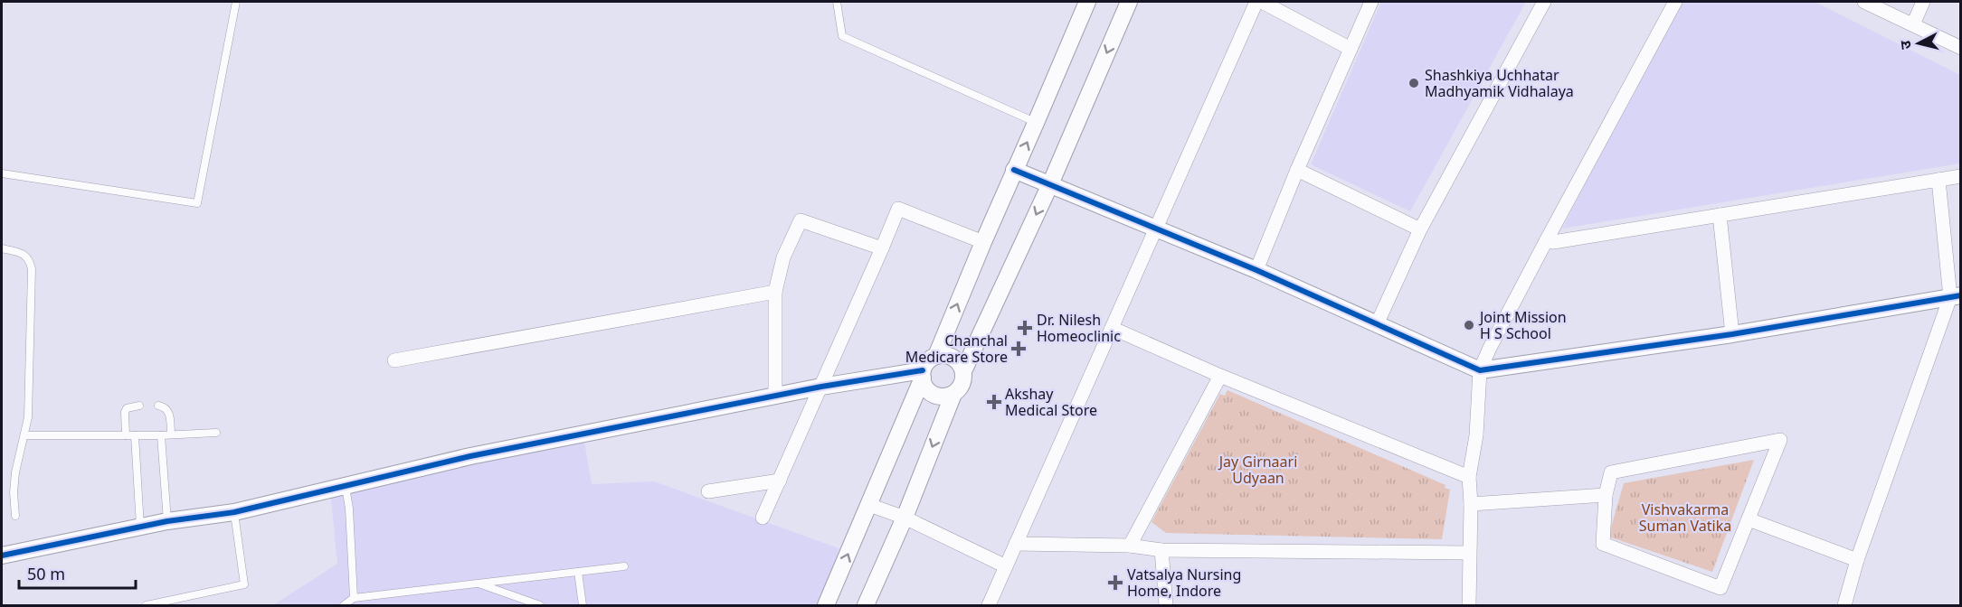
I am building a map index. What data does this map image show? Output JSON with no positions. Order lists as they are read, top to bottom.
{
  "parks": ["Jay Girnaari Udyaan", "Vishvakarma Suman Vatika"],
  "places": {
    "other": ["Shashkiya Uchhatar Madhyamik Vidhalaya", "Joint Mission H S School"],
    "health": [
      "Dr. Nilesh Homeoclinic",
      "Chanchal Medicare Store",
      "Akshay Medical Store",
      "Vatsalya Nursing Home, Indore"
    ]
  },
  "scale_bar": "50 m",
  "north": "left"
}
